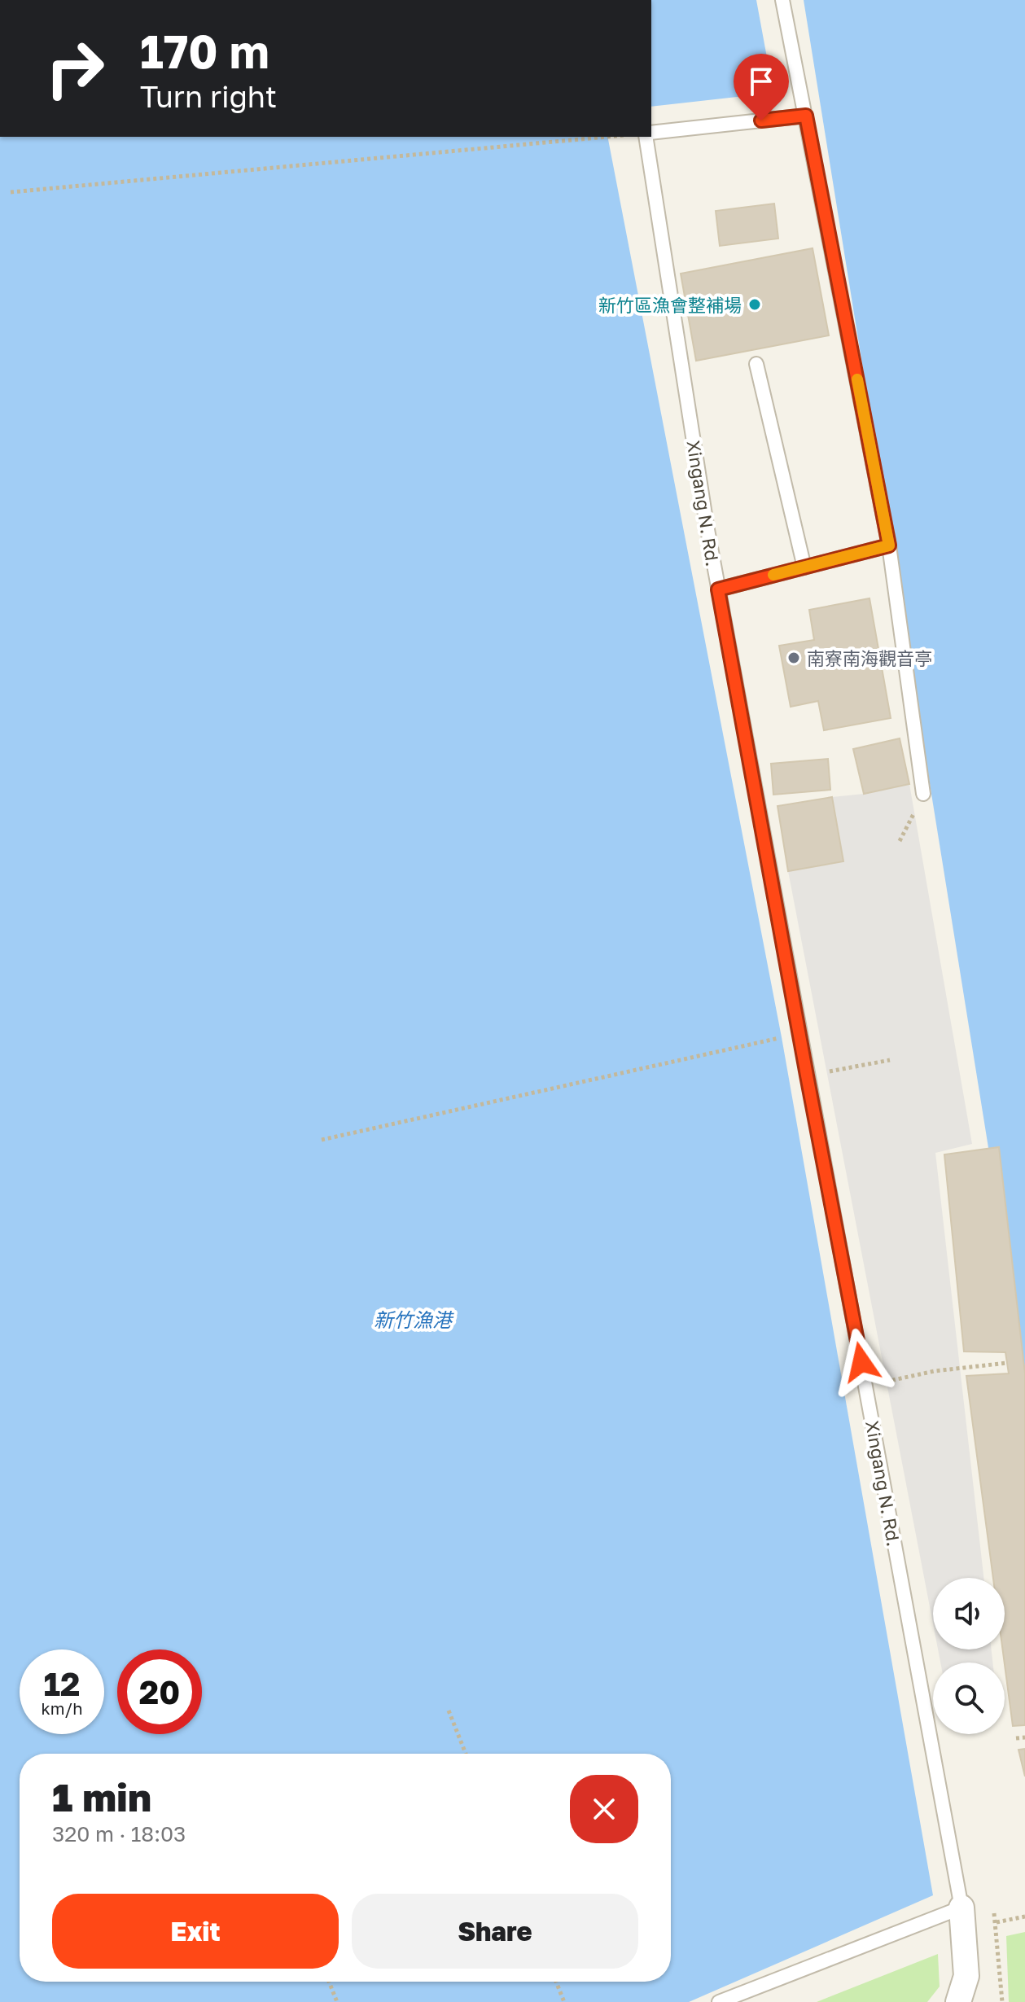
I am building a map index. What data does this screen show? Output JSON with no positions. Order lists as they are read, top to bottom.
{
  "streets": {
    "lane": ["Xingang N. Rd."]
  },
  "water": ["新竹漁港"],
  "places": ["新竹區漁會整補場", "南寮南海觀音亭"],
  "page": {
    "turn": ["170 m", "Turn right"],
    "speed": "12 km/h",
    "limit": "20",
    "heading": ["1 min", "320 m · 18:03"],
    "buttons": ["Exit", "Share"]
  }
}
